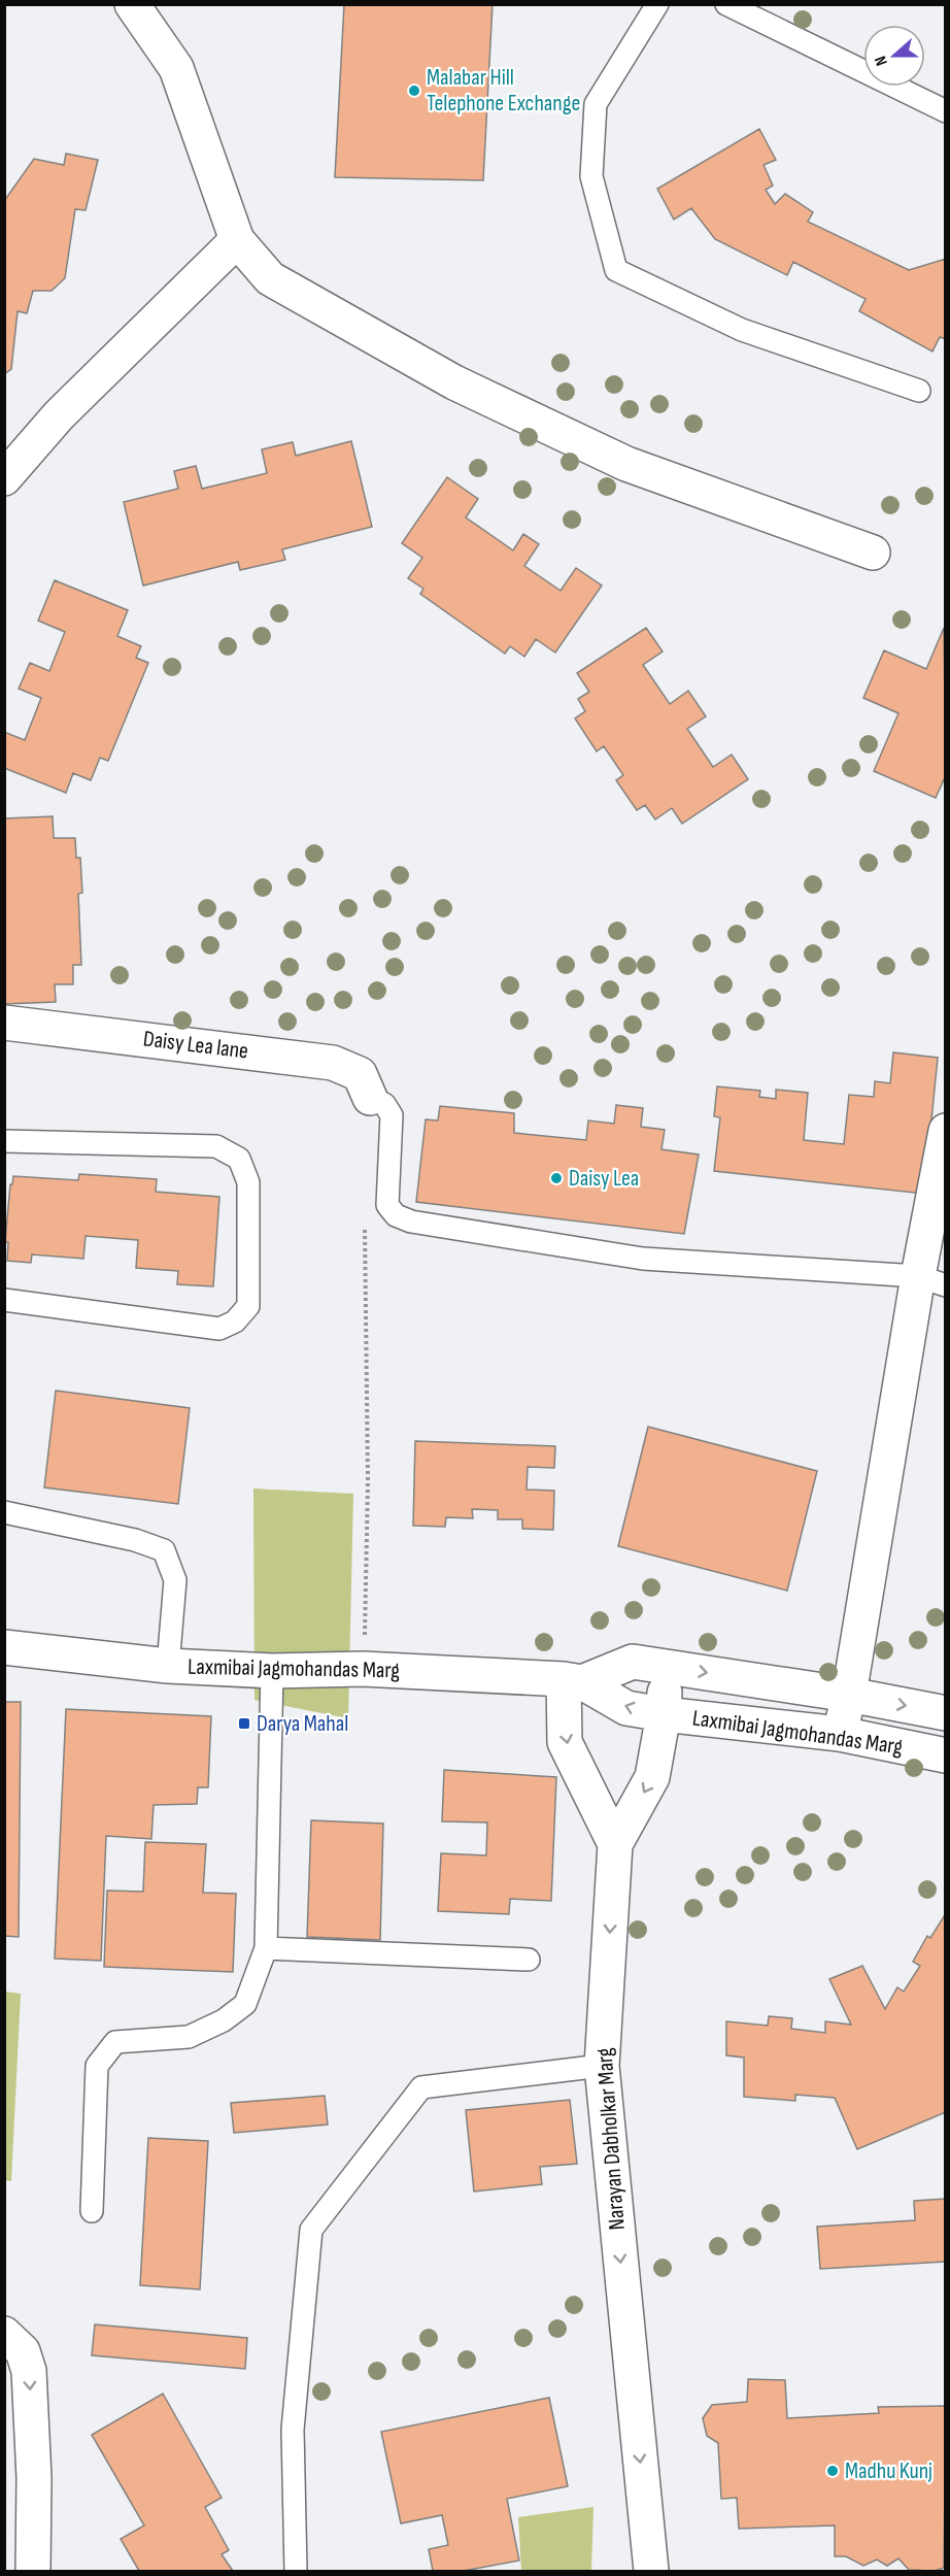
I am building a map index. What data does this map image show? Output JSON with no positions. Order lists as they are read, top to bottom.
{
  "streets": {
    "street": ["Daisy Lea lane", "Laxmibai Jagmohandas Marg", "Narayan Dabholkar Marg"]
  },
  "crossings": [
    ["Laxmibai Jagmohandas Marg", "Narayan Dabholkar Marg"]
  ],
  "one_way": ["Narayan Dabholkar Marg"],
  "places": {
    "other": ["Malabar Hill Telephone Exchange", "Daisy Lea", "Madhu Kunj"],
    "transit": ["Darya Mahal"]
  },
  "north": "left"
}
